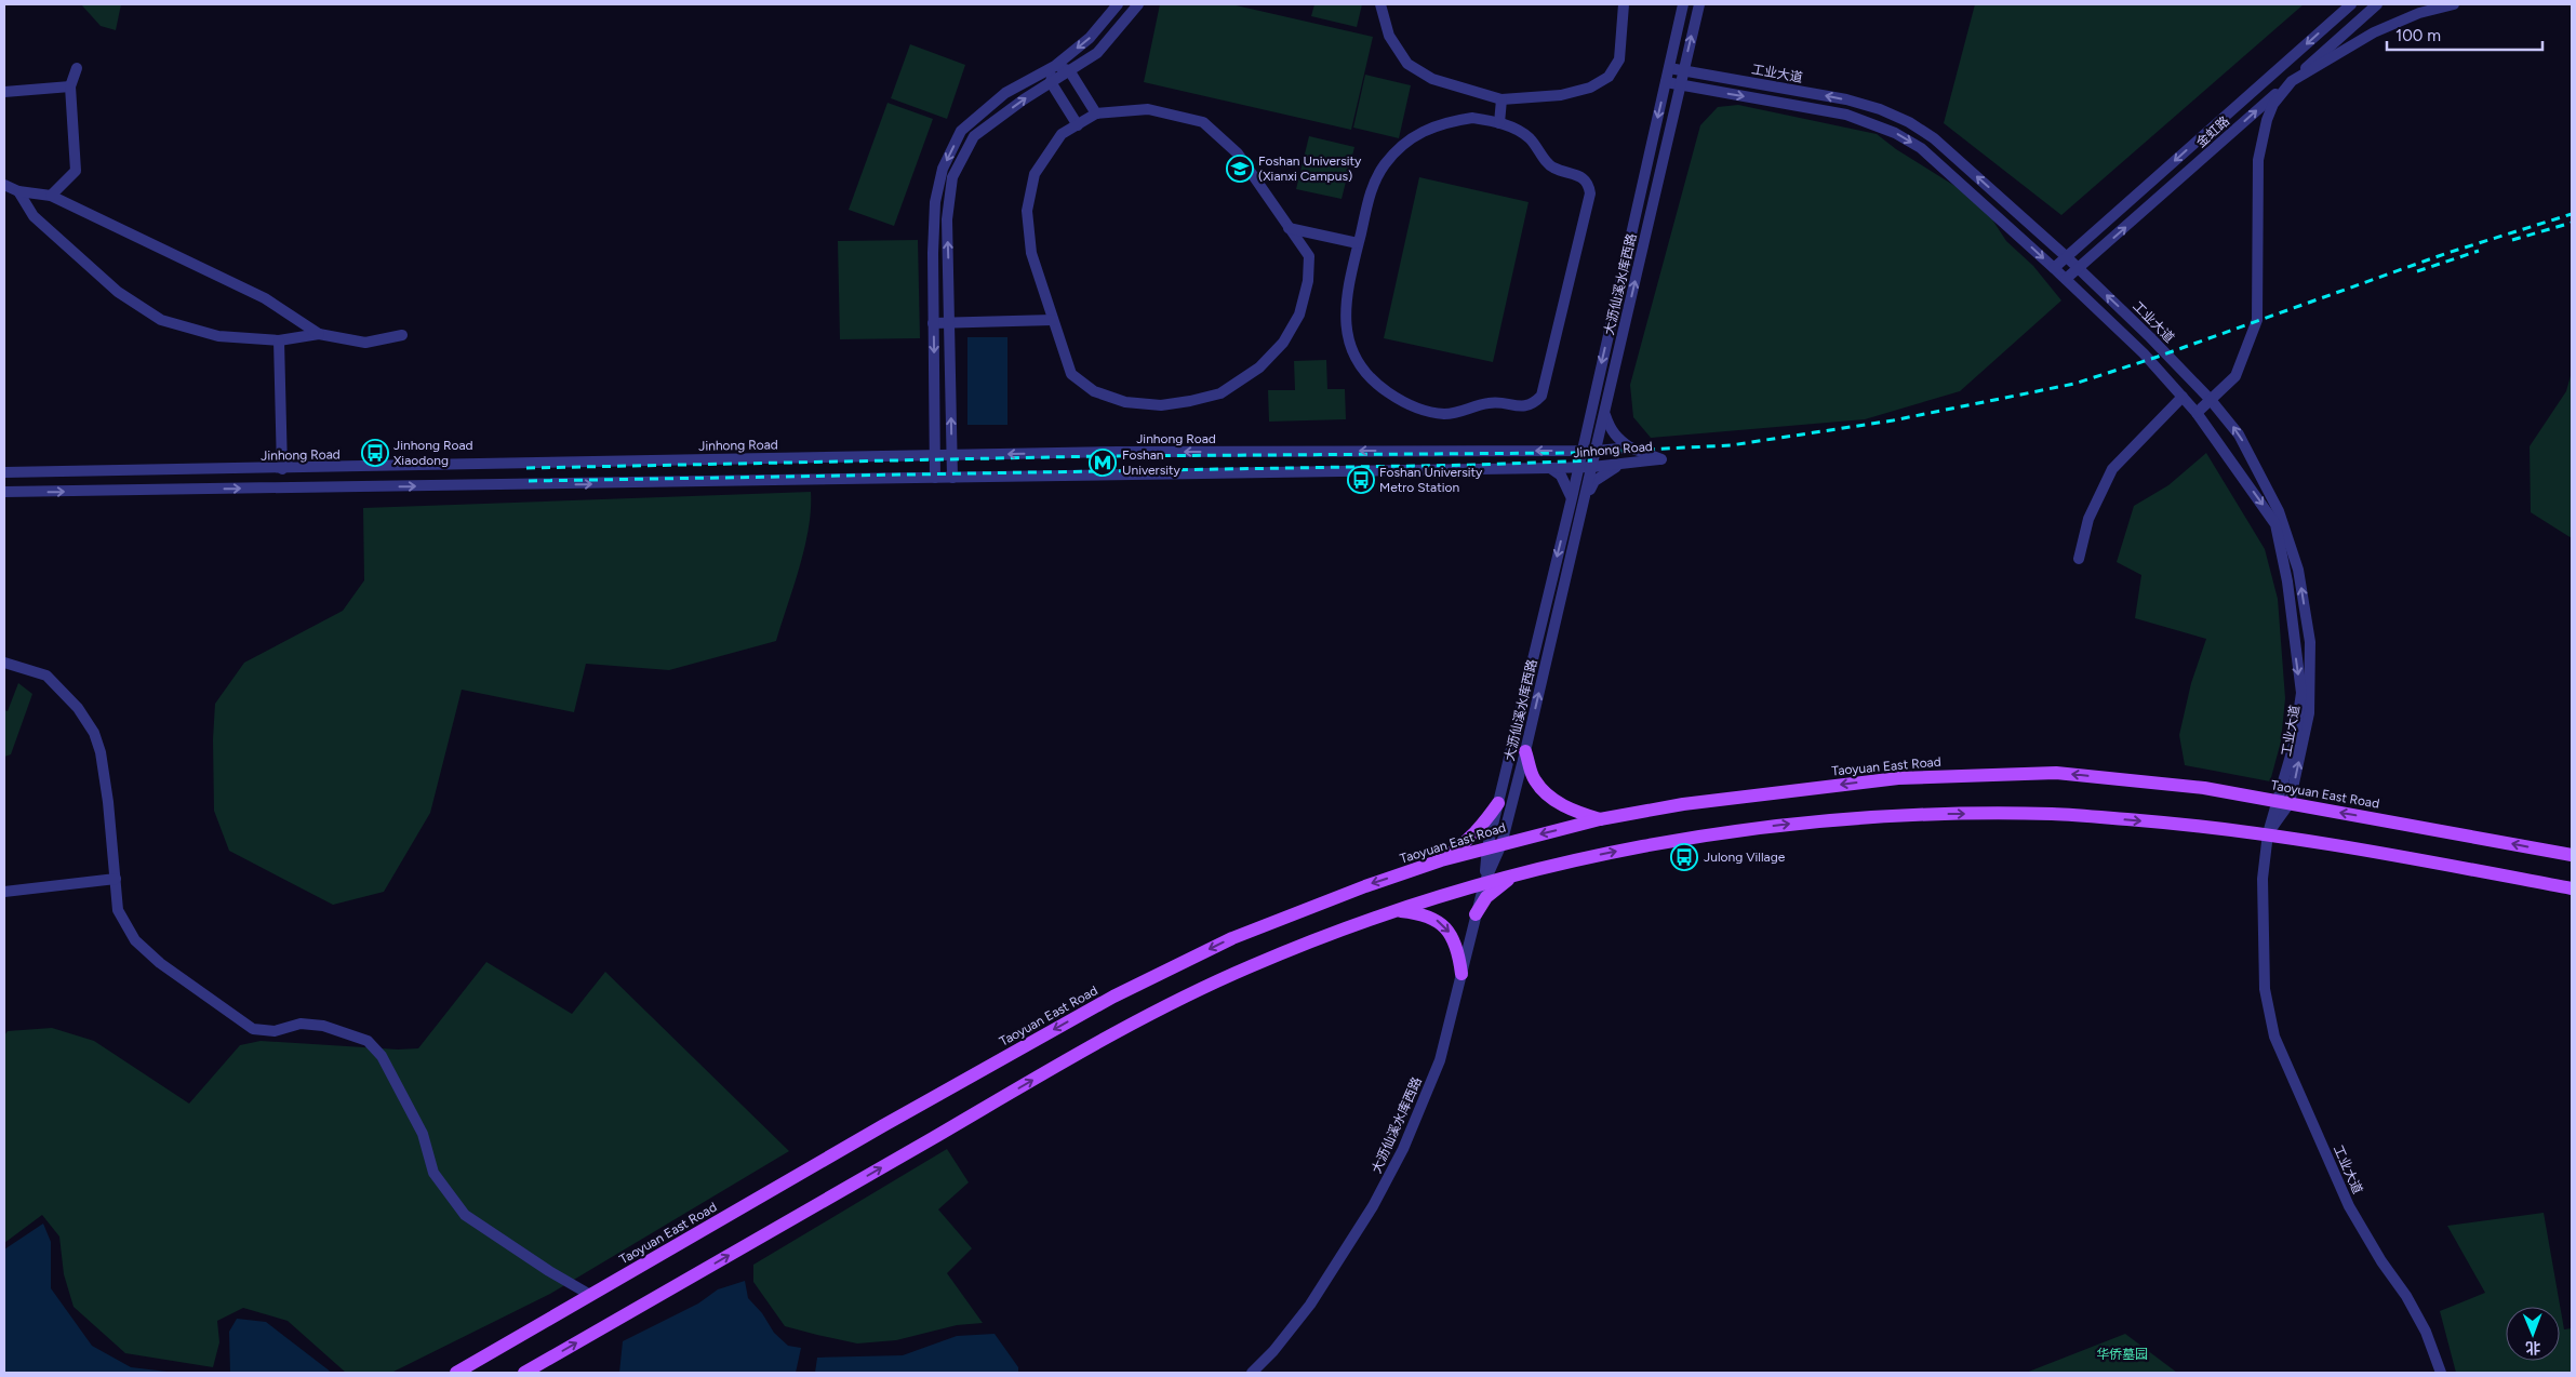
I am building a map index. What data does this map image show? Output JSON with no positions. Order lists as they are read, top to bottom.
{
  "streets": {
    "main road": ["Taoyuan East Road"],
    "street": [
      "工业大道",
      "金虹路",
      "大沥仙溪水库西路",
      "Jinhong Road"
    ]
  },
  "crossings": [
    ["工业大道", "金虹路"],
    ["工业大道", "大沥仙溪水库西路"],
    ["工业大道", "Taoyuan East Road"],
    ["大沥仙溪水库西路", "Jinhong Road"],
    ["大沥仙溪水库西路", "Taoyuan East Road"]
  ],
  "parks": ["华侨墓园"],
  "places": {
    "school or university": ["Foshan University (Xianxi Campus)"],
    "bus stop": ["Jinhong Road Xiaodong", "Foshan University Metro Station", "Julong Village"],
    "metro station": ["Foshan University"]
  },
  "scale_bar": "100 m",
  "north": "bottom"
}
